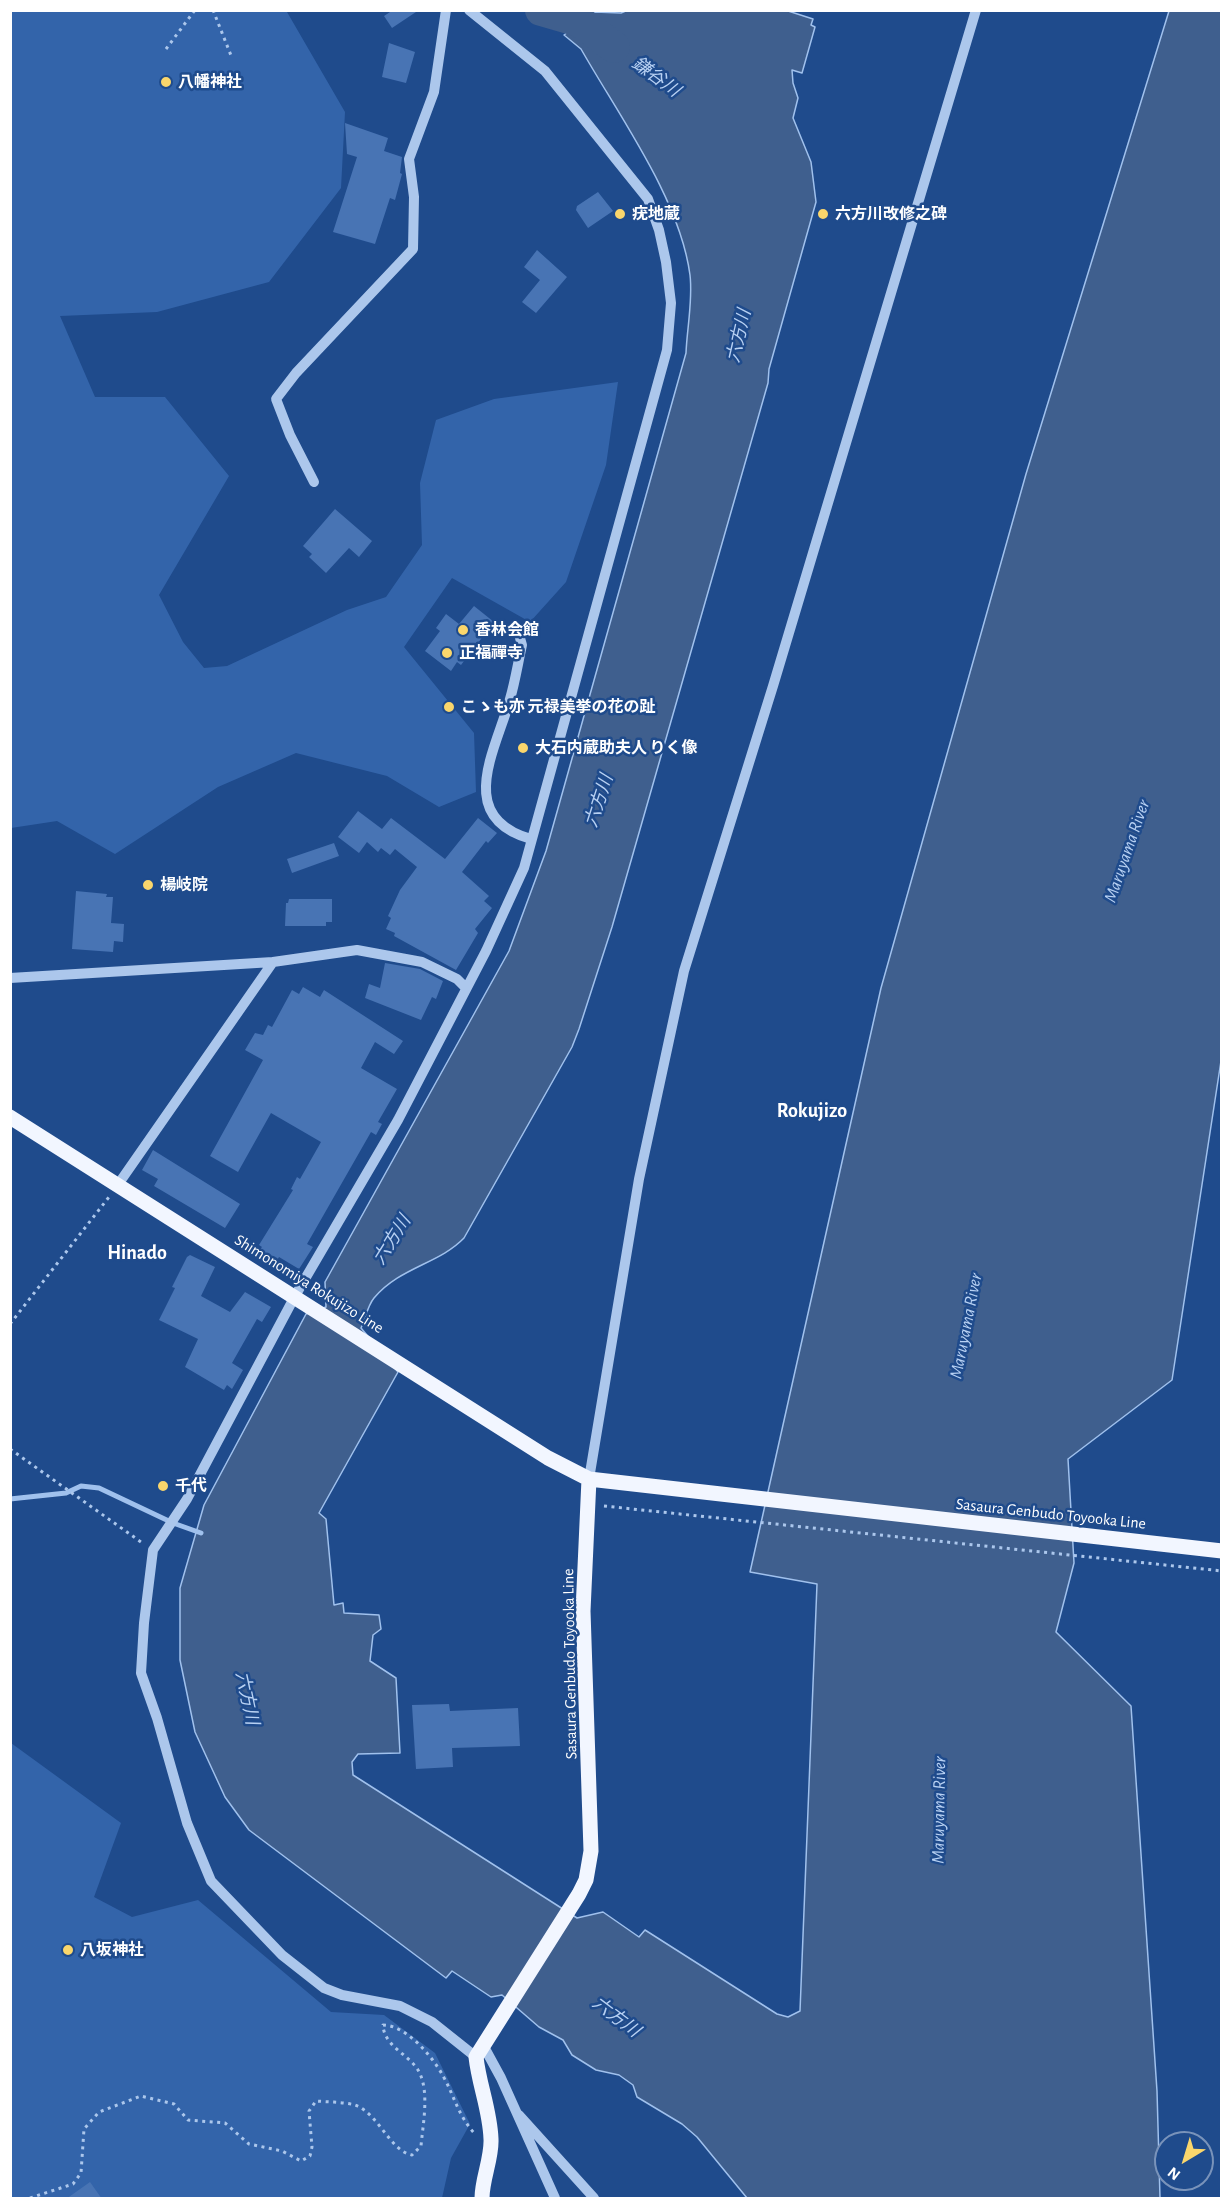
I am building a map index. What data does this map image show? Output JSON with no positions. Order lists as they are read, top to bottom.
{
  "streets": {
    "main road": ["Shimonomiya Rokujizo Line", "Sasaura Genbudo Toyooka Line"]
  },
  "crossings": [
    ["Shimonomiya Rokujizo Line", "Sasaura Genbudo Toyooka Line"]
  ],
  "districts": ["Rokujizo", "Hinado"],
  "water": ["鎌谷川", "六方川", "Maruyama River"],
  "places": [
    "八幡神社",
    "疣地蔵",
    "六方川改修之碑",
    "香林会館",
    "正福禪寺",
    "こゝも亦 元禄美挙の花の趾",
    "大石内蔵助夫人 りく像",
    "楊岐院",
    "千代",
    "八坂神社"
  ],
  "north": "bottom left"
}
